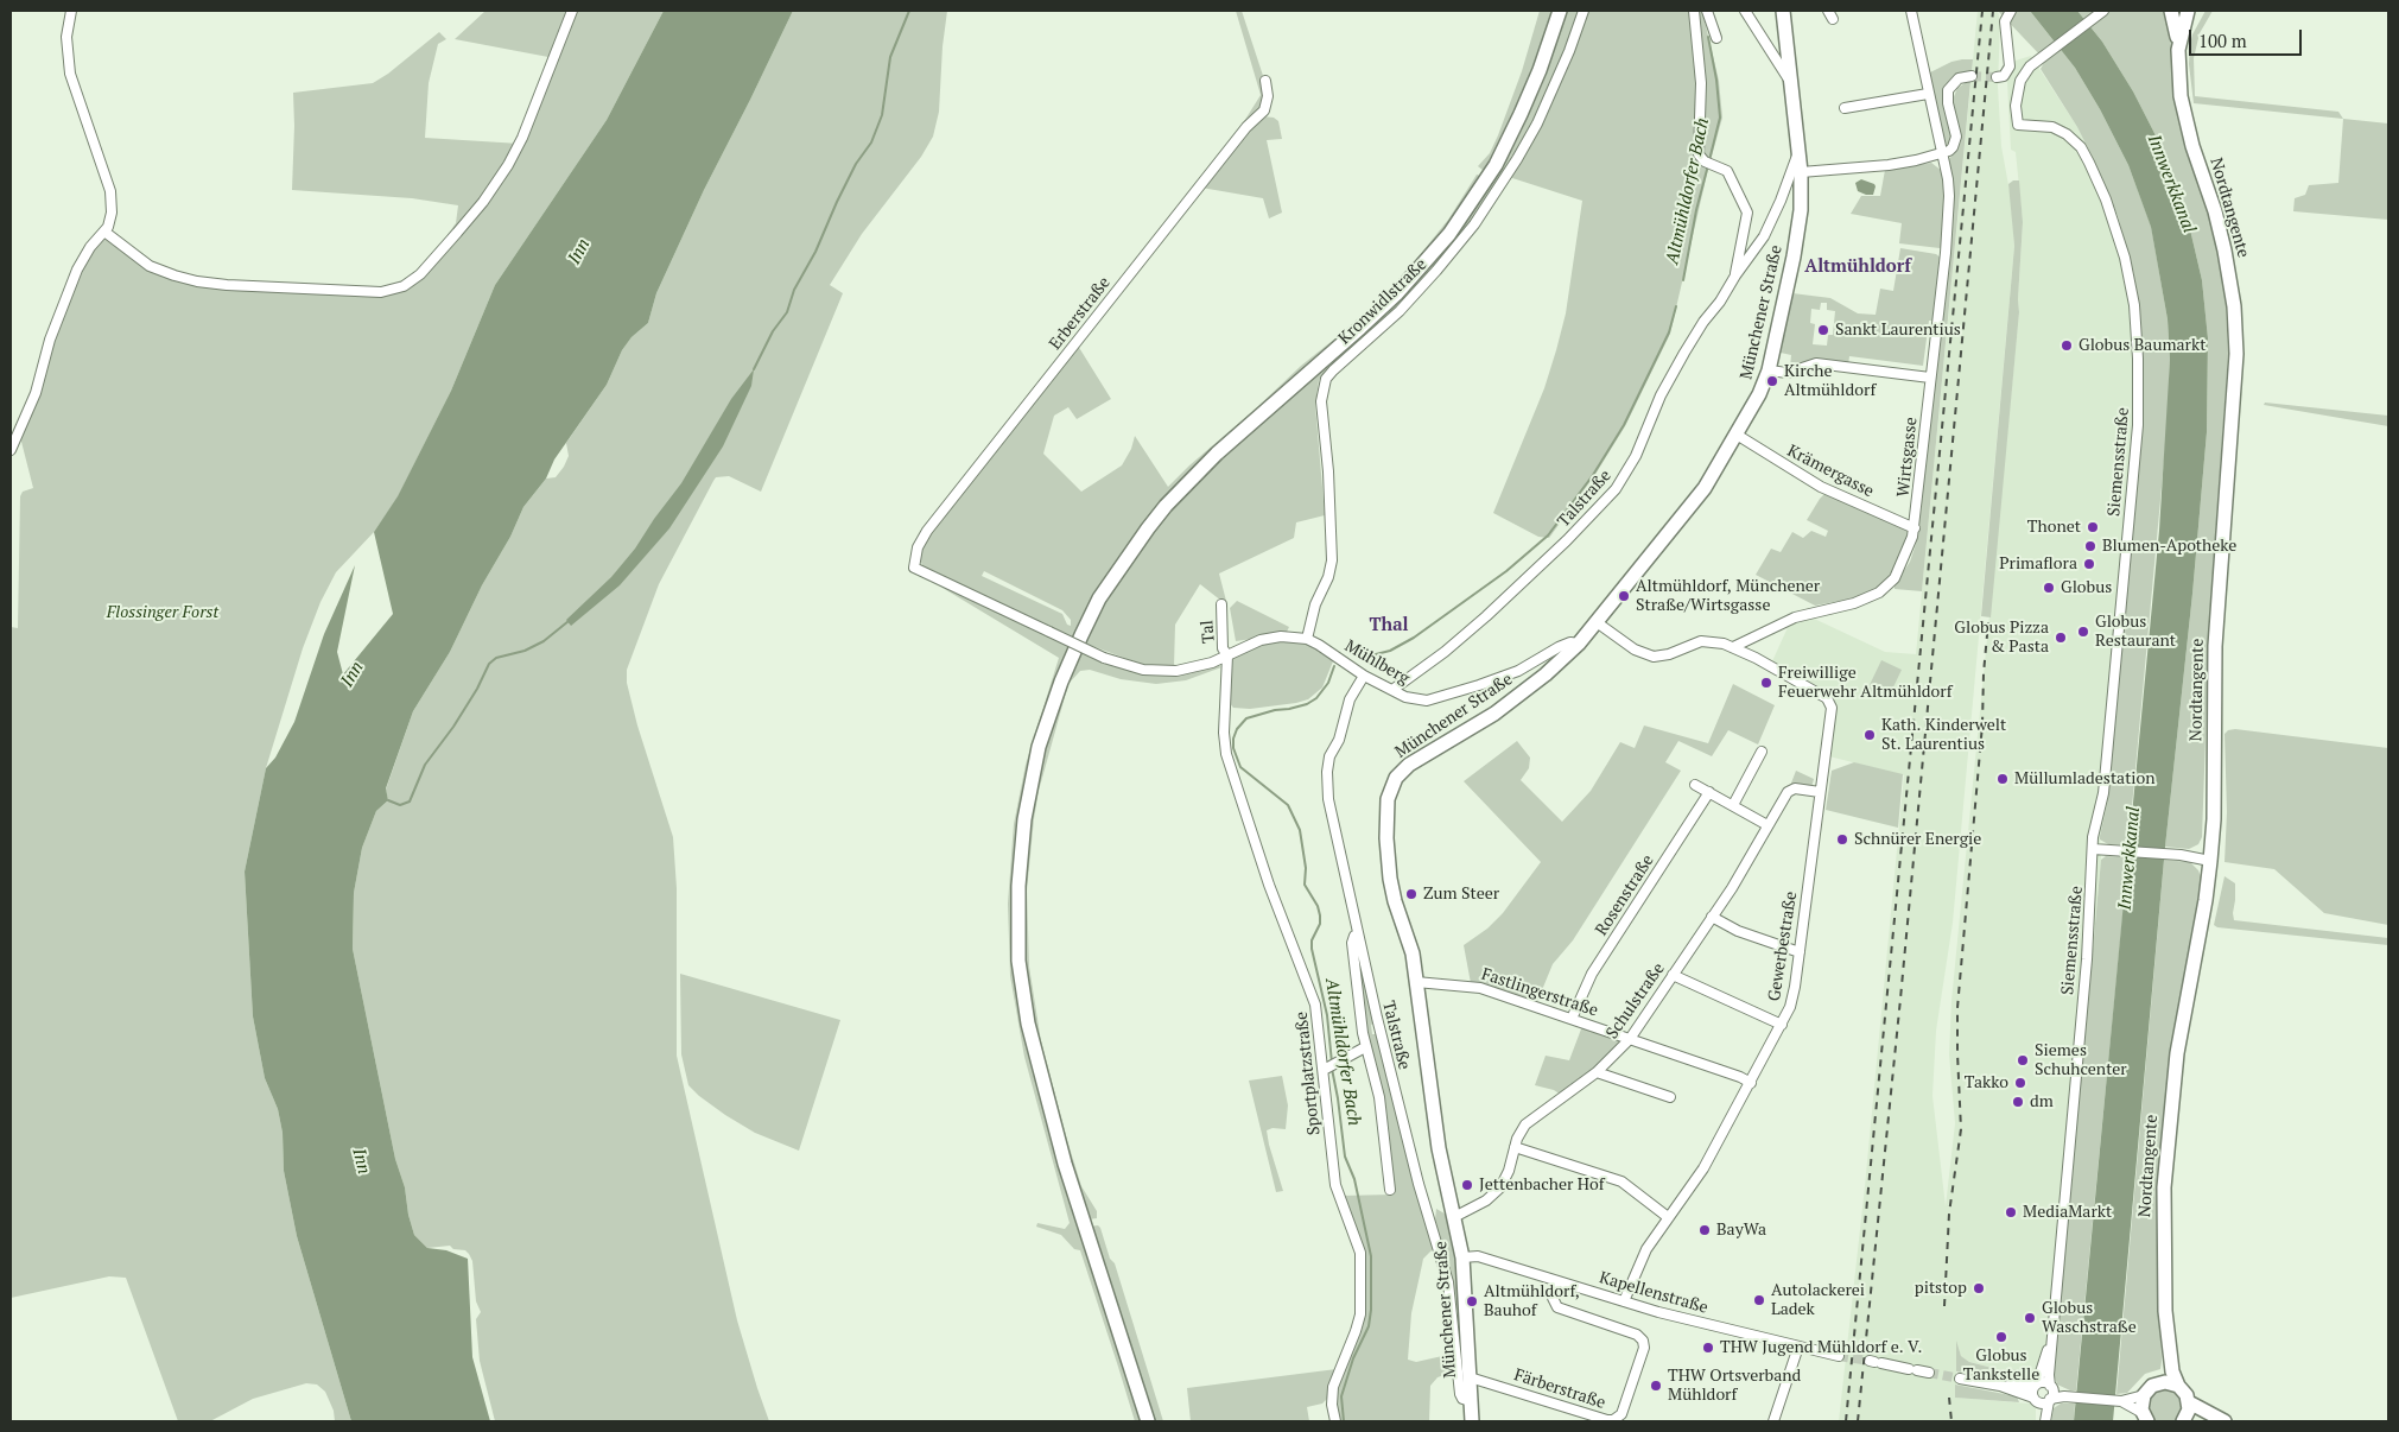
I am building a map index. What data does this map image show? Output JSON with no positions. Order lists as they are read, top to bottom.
{
  "streets": {
    "main road": ["Nordtangente", "Münchener Straße"],
    "street": [
      "Kronwidlstraße",
      "Erberstraße",
      "Wirtsgasse",
      "Siemensstraße",
      "Krämergasse",
      "Talstraße",
      "Tal",
      "Mühlberg",
      "Rosenstraße",
      "Gewerbestraße",
      "Fastlingerstraße",
      "Schulstraße",
      "Sportplatzstraße",
      "Kapellenstraße",
      "Färberstraße"
    ]
  },
  "crossings": [
    ["Kronwidlstraße", "Mühlberg"],
    ["Münchener Straße", "Krämergasse"],
    ["Münchener Straße", "Talstraße"],
    ["Münchener Straße", "Mühlberg"],
    ["Münchener Straße", "Fastlingerstraße"],
    ["Münchener Straße", "Schulstraße"],
    ["Münchener Straße", "Kapellenstraße"],
    ["Münchener Straße", "Färberstraße"],
    ["Erberstraße", "Mühlberg"],
    ["Wirtsgasse", "Krämergasse"],
    ["Wirtsgasse", "Gewerbestraße"],
    ["Talstraße", "Mühlberg"],
    ["Tal", "Mühlberg"],
    ["Tal", "Sportplatzstraße"],
    ["Mühlberg", "Sportplatzstraße"],
    ["Rosenstraße", "Fastlingerstraße"],
    ["Gewerbestraße", "Fastlingerstraße"],
    ["Gewerbestraße", "Schulstraße"],
    ["Gewerbestraße", "Kapellenstraße"],
    ["Fastlingerstraße", "Schulstraße"],
    ["Kapellenstraße", "Färberstraße"]
  ],
  "districts": ["Altmühldorf", "Thal"],
  "water": ["Innwerkkanal", "Altmühldorfer Bach", "Inn"],
  "parks": ["Flossinger Forst"],
  "places": [
    "Sankt Laurentius",
    "Globus Baumarkt",
    "Kirche Altmühldorf",
    "Thonet",
    "Blumen-Apotheke",
    "Primaflora",
    "Globus",
    "Altmühldorf, Münchener Straße/Wirtsgasse",
    "Globus Restaurant",
    "Globus Pizza & Pasta",
    "Freiwillige Feuerwehr Altmühldorf",
    "Kath. Kinderwelt St. Laurentius",
    "Müllumladestation",
    "Schnürer Energie",
    "Zum Steer",
    "Siemes Schuhcenter",
    "Takko",
    "dm",
    "Jettenbacher Hof",
    "MediaMarkt",
    "BayWa",
    "pitstop",
    "Autolackerei Ladek",
    "Altmühldorf, Bauhof",
    "Globus Waschstraße",
    "Globus Tankstelle",
    "THW Jugend Mühldorf e. V.",
    "THW Ortsverband Mühldorf"
  ],
  "scale_bar": "100 m"
}
